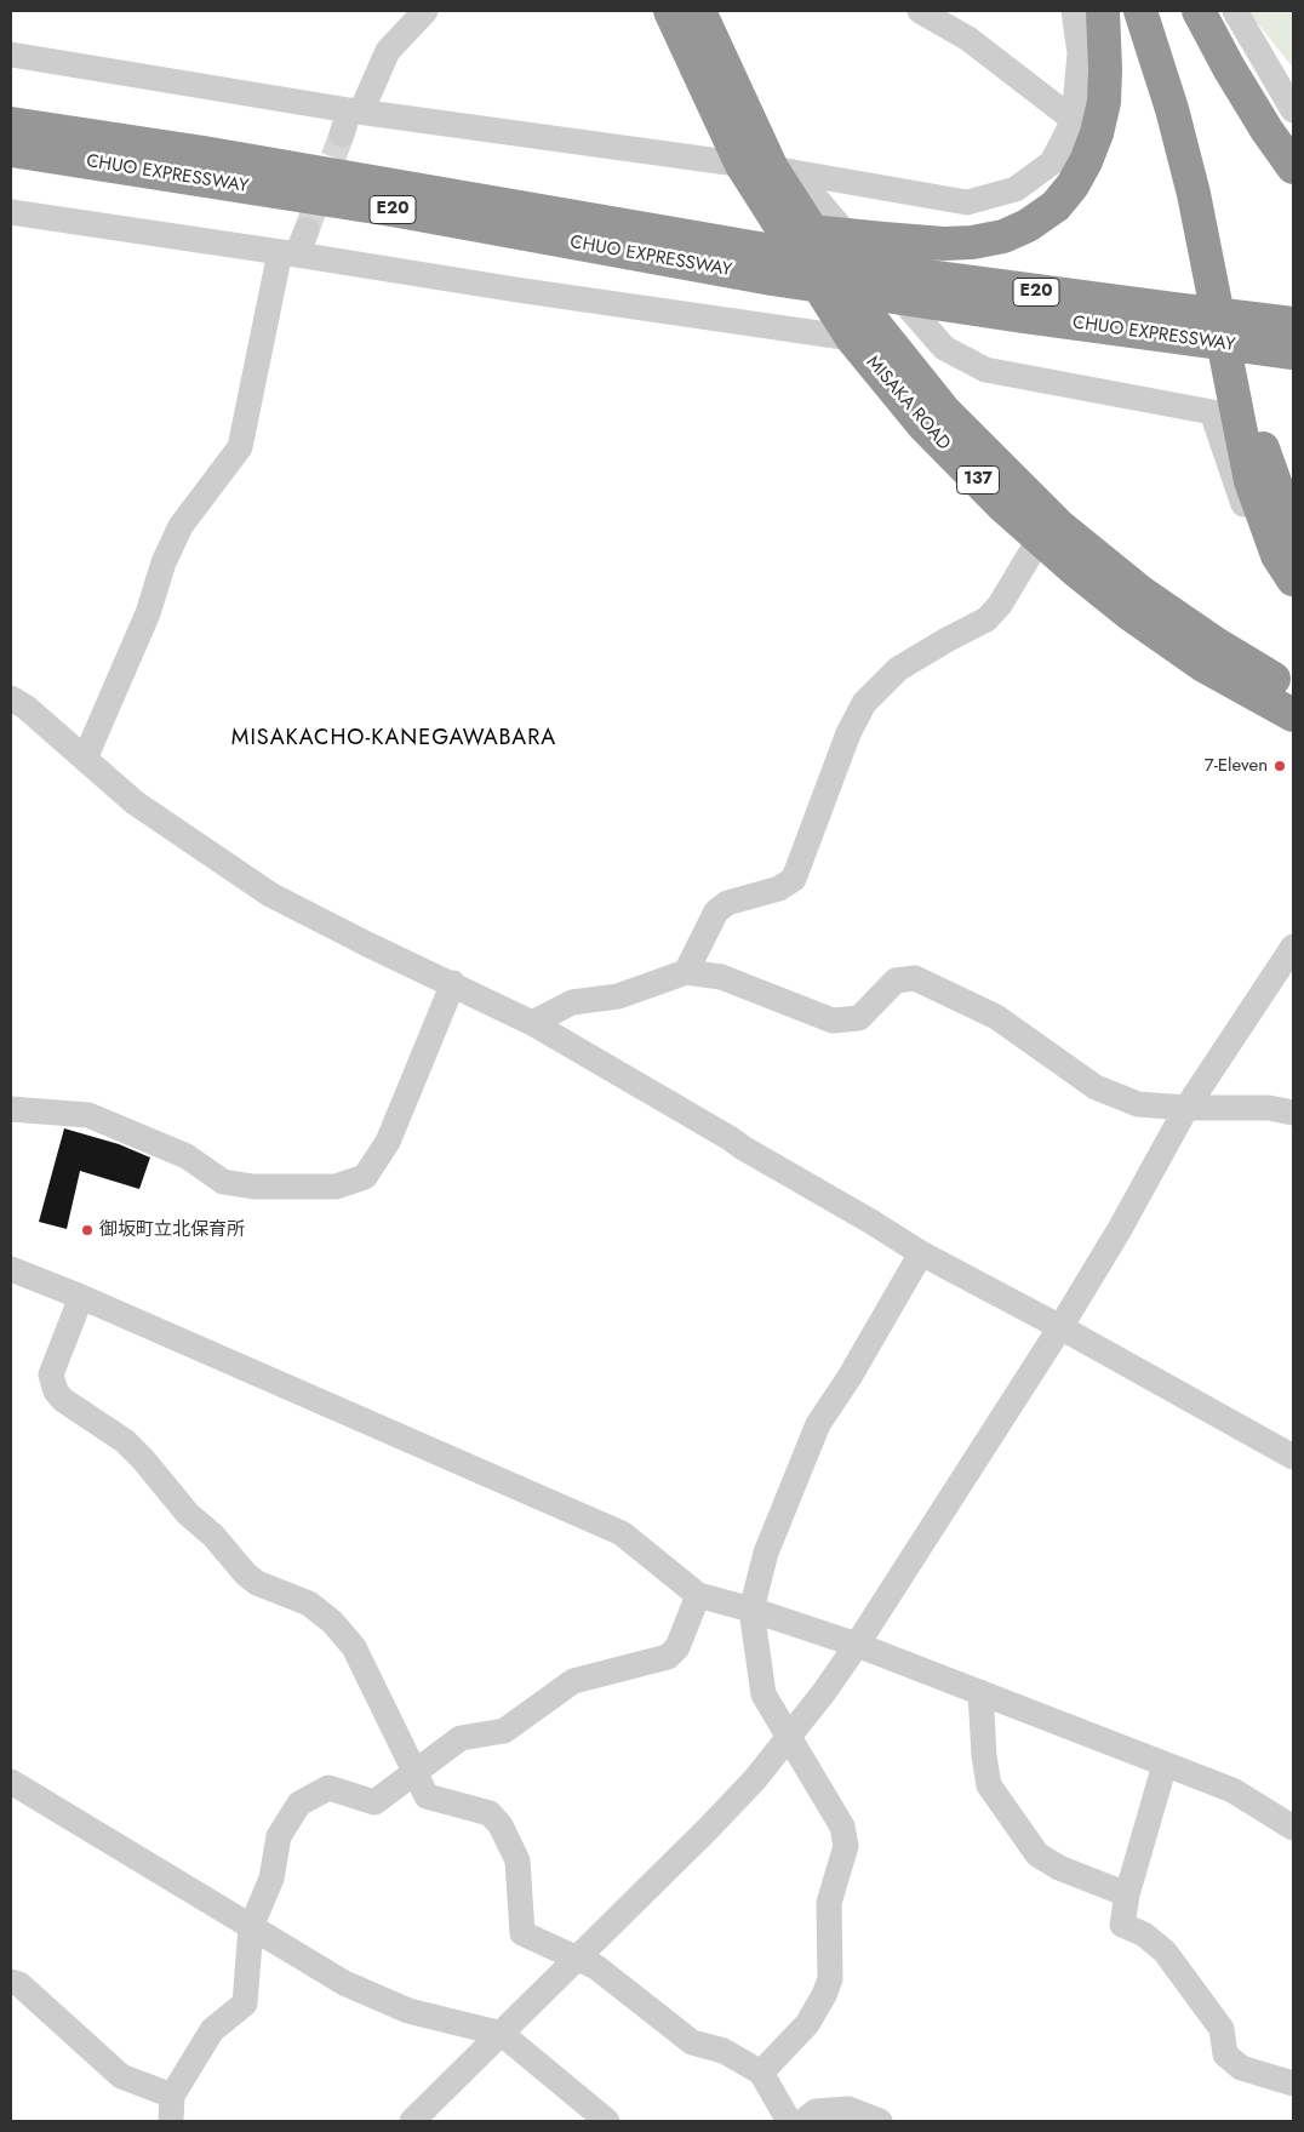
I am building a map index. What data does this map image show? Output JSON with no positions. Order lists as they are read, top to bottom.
{
  "streets": {
    "highway": [
      "CHUO EXPRESSWAY",
      "E20",
      "MISAKA ROAD",
      "137"
    ]
  },
  "districts": ["MISAKACHO-KANEGAWABARA"],
  "places": ["7-Eleven", "御坂町立北保育所"]
}
